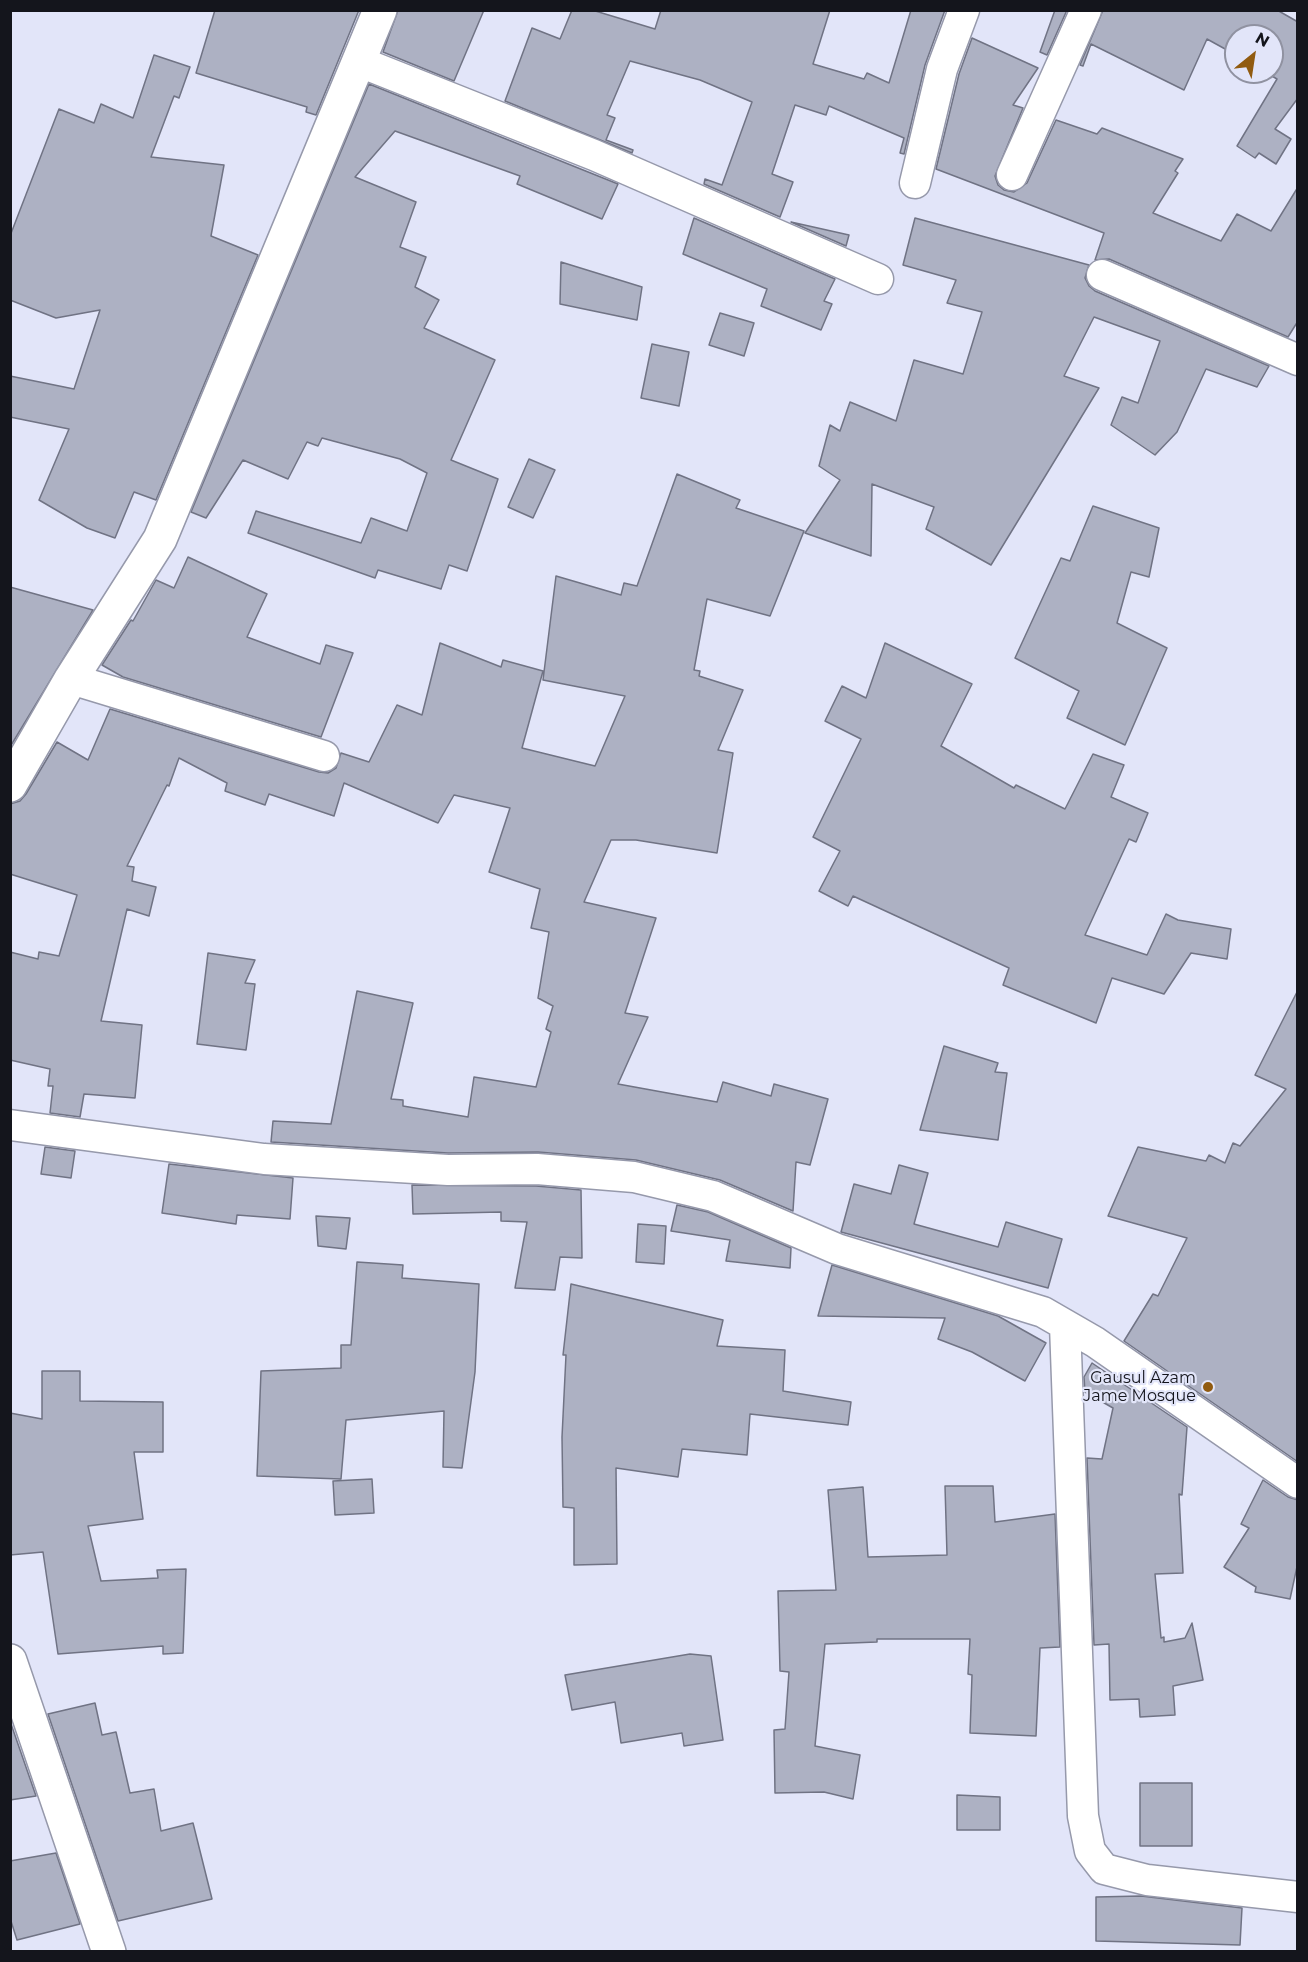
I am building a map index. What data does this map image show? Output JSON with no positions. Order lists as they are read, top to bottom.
{
  "places": ["Gausul Azam Jame Mosque"],
  "north": "top right"
}
